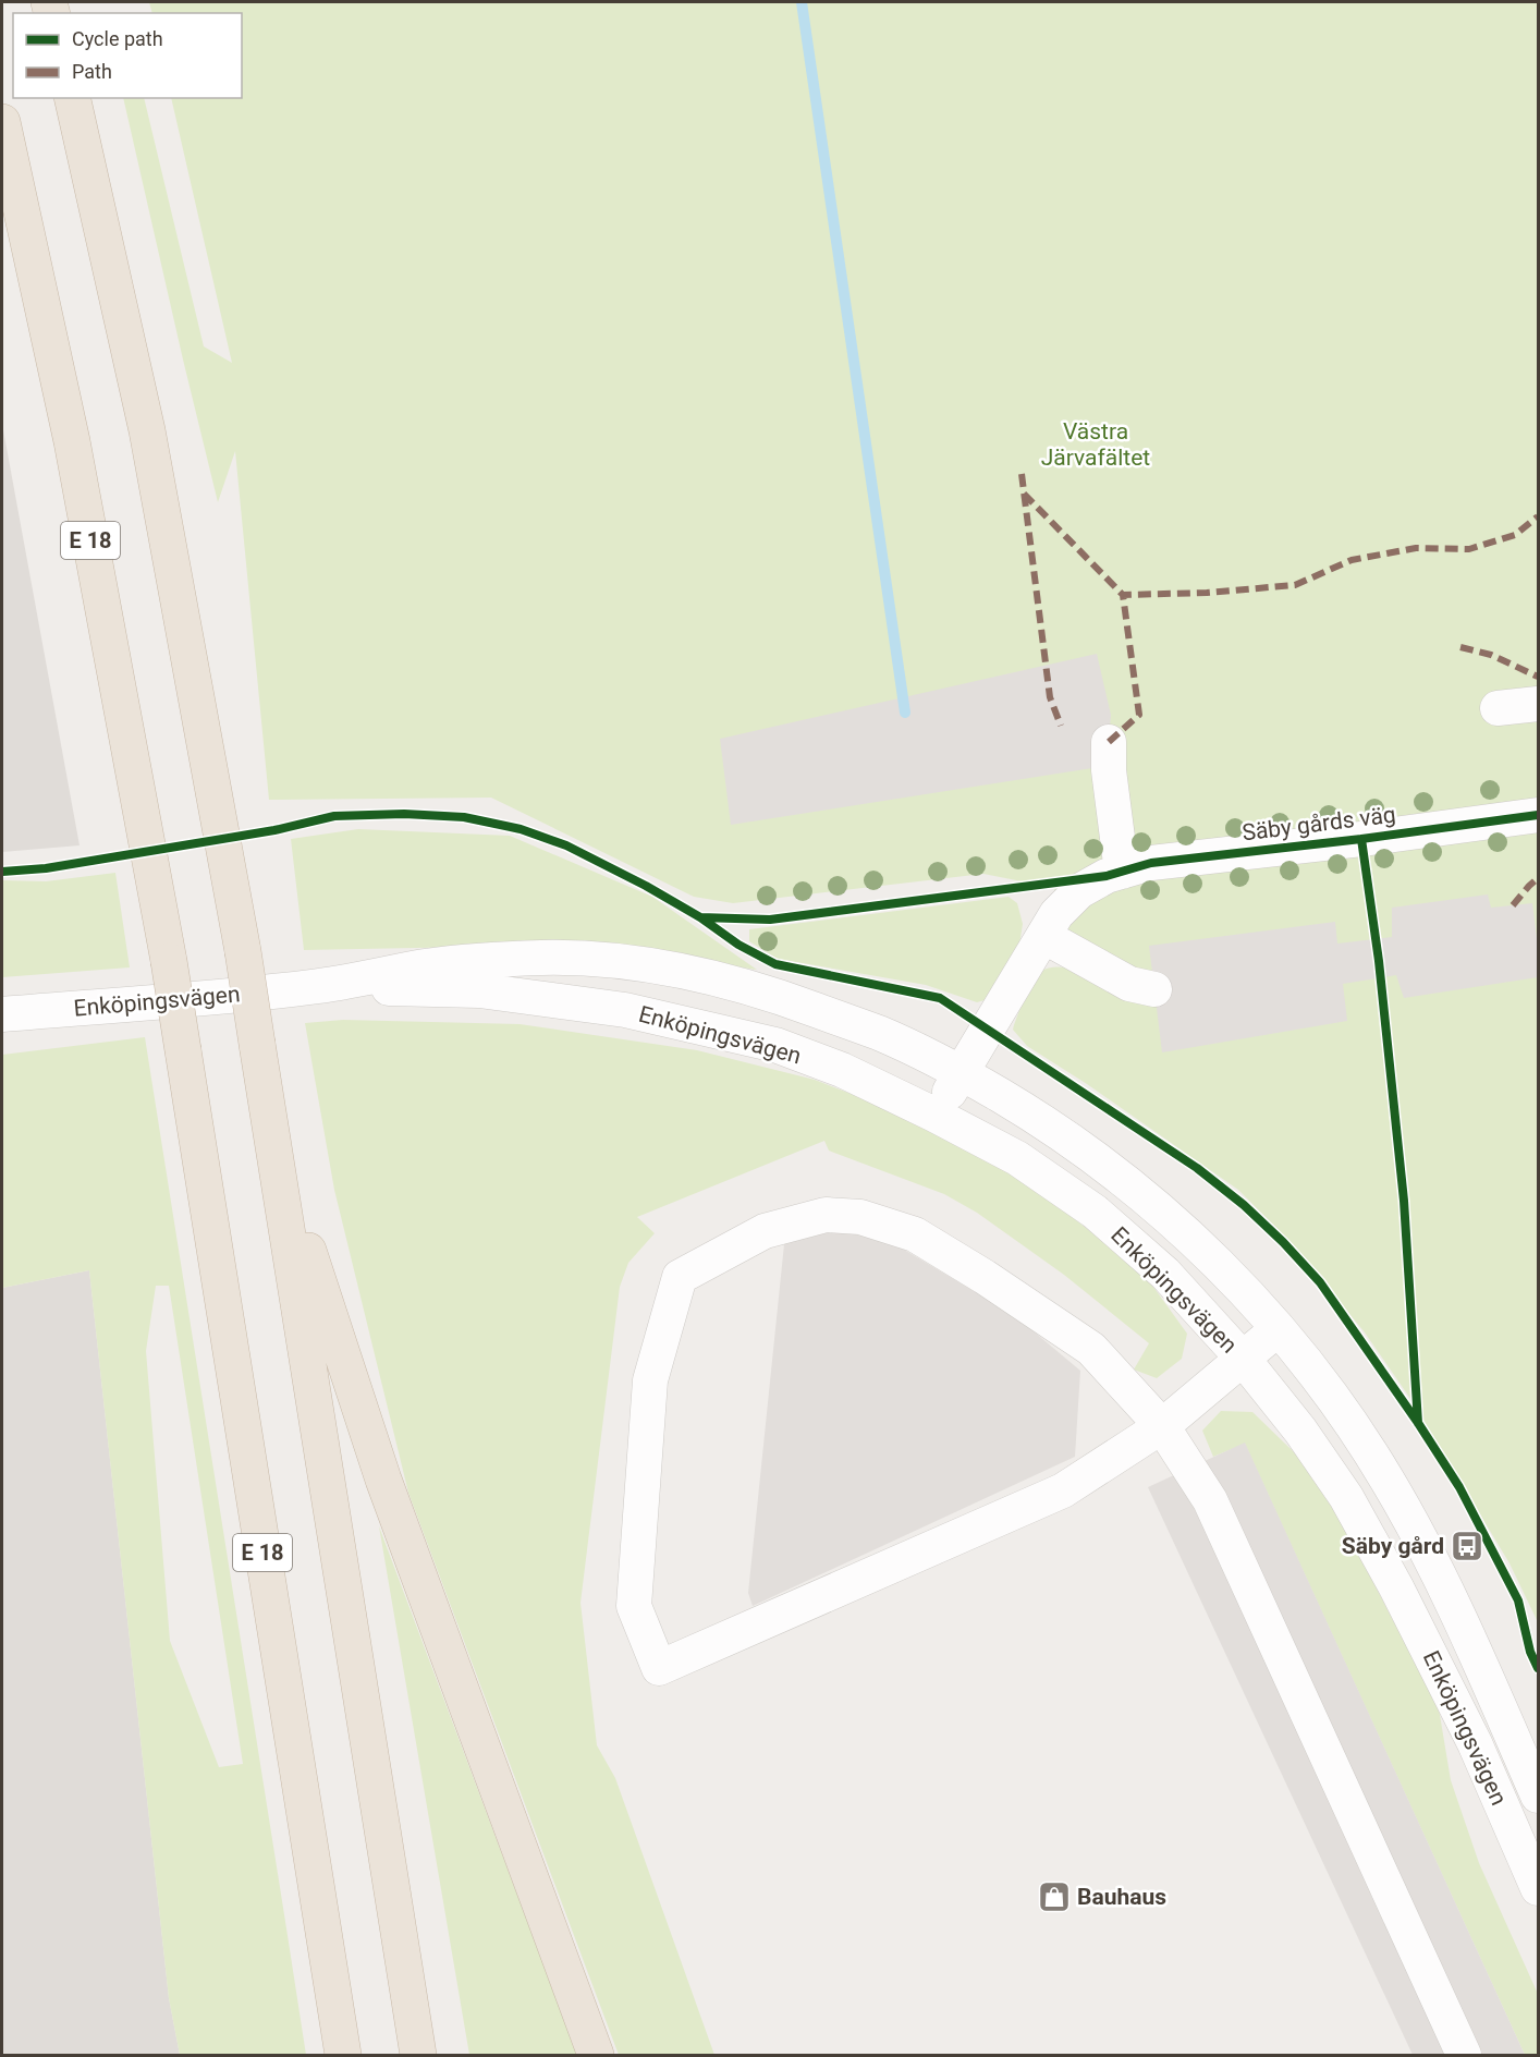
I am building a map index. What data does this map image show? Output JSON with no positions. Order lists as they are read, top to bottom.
{
  "streets": {
    "highway": ["E 18"],
    "street": ["Säby gårds väg", "Enköpingsvägen"]
  },
  "crossings": [
    ["Säby gårds väg", "Enköpingsvägen"]
  ],
  "parks": ["Västra Järvafältet"],
  "places": {
    "bus stop": ["Säby gård"],
    "shop": ["Bauhaus"]
  },
  "legend": ["Cycle path", "Path"]
}
